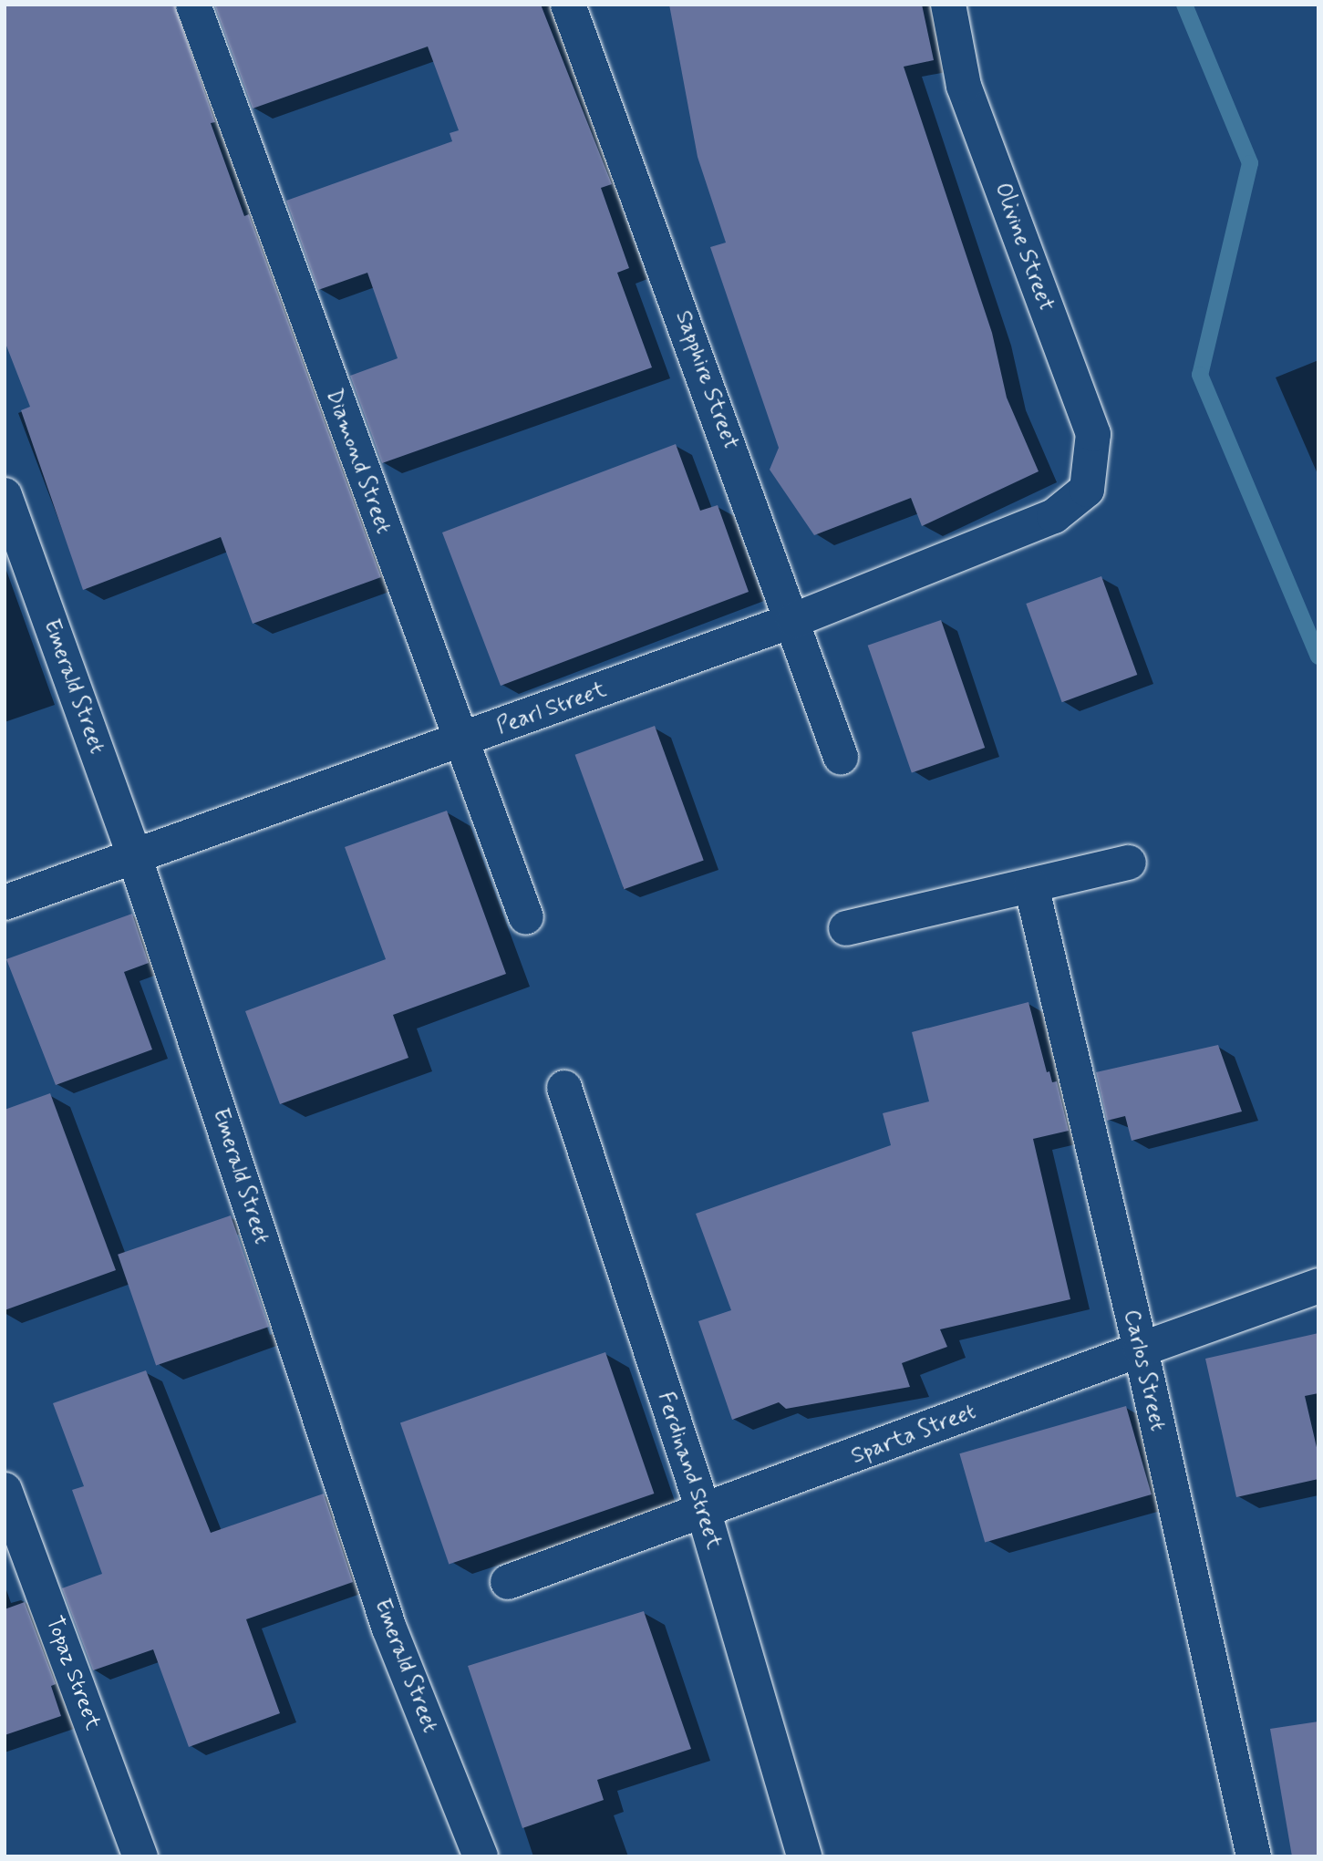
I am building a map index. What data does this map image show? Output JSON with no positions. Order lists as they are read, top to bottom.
{
  "streets": {
    "street": [
      "Olivine Street",
      "Sapphire Street",
      "Diamond Street",
      "Emerald Street",
      "Pearl Street",
      "Carlos Street",
      "Sparta Street",
      "Ferdinand Street",
      "Topaz Street"
    ]
  },
  "crossings": [
    ["Olivine Street", "Pearl Street"],
    ["Sapphire Street", "Pearl Street"],
    ["Diamond Street", "Pearl Street"],
    ["Emerald Street", "Pearl Street"],
    ["Carlos Street", "Sparta Street"],
    ["Sparta Street", "Ferdinand Street"]
  ]
}
